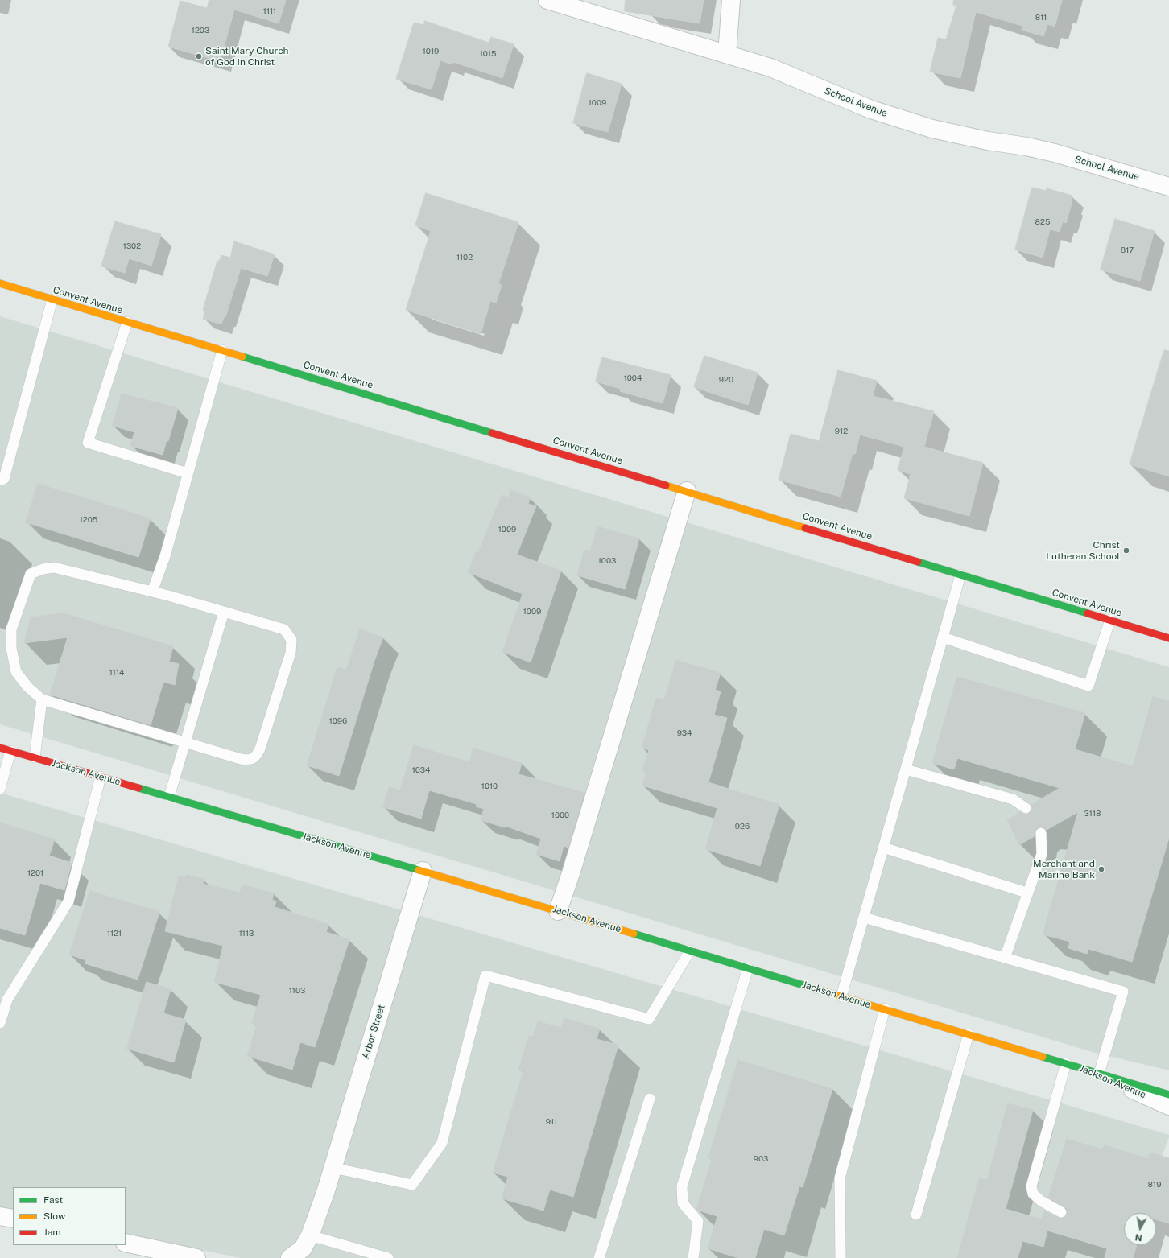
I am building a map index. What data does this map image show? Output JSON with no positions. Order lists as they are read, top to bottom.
{
  "streets": {
    "street": [
      "School Avenue",
      "Convent Avenue",
      "Jackson Avenue",
      "Arbor Street"
    ]
  },
  "crossings": [
    ["Jackson Avenue", "Arbor Street"]
  ],
  "places": ["Saint Mary Church of God in Christ", "Christ Lutheran School", "Merchant and Marine Bank"],
  "house_numbers": [
    "1111",
    "811",
    "1203",
    "1019",
    "1015",
    "1009",
    "825",
    "1302",
    "817",
    "1102",
    "1004",
    "920",
    "912",
    "1205",
    "1009",
    "1003",
    "1009",
    "1114",
    "1096",
    "934",
    "1034",
    "1010",
    "3118",
    "1000",
    "926",
    "1201",
    "1121",
    "1113",
    "1103",
    "911",
    "903",
    "819"
  ],
  "legend": ["Fast", "Slow", "Jam"],
  "north": "bottom"
}
